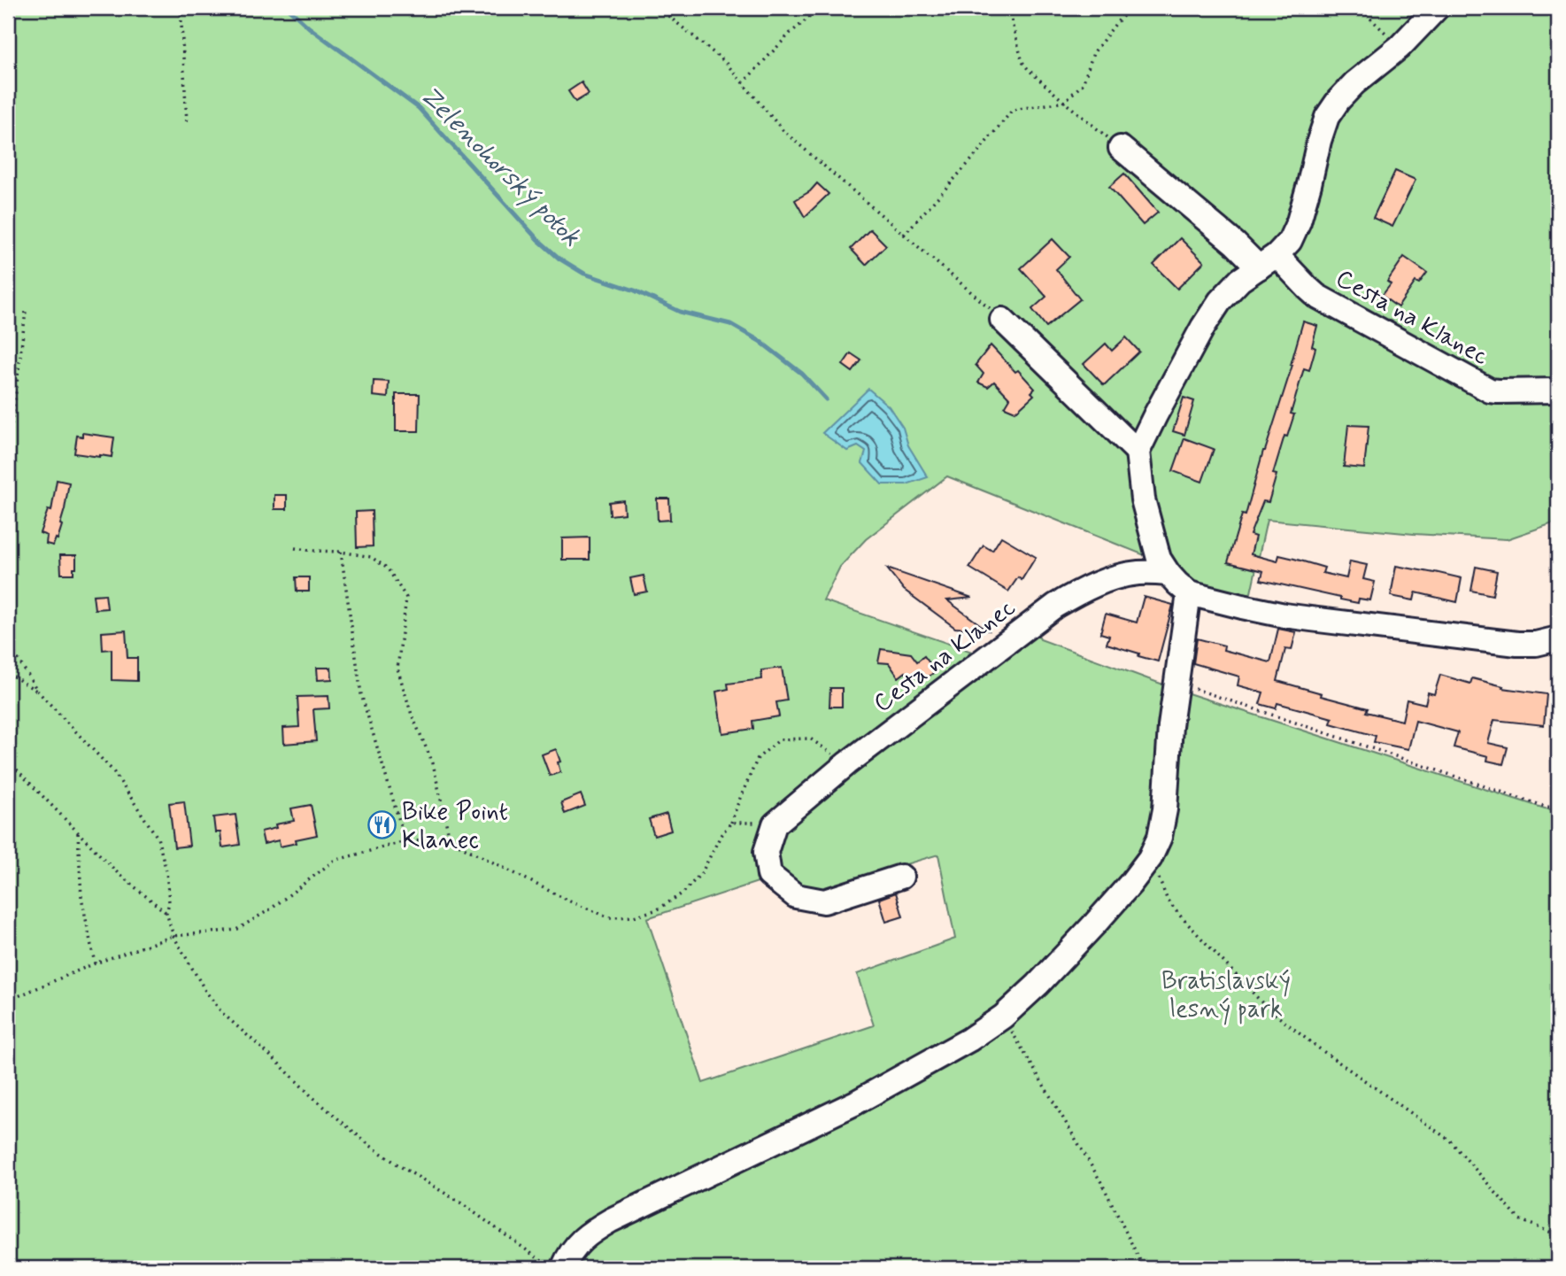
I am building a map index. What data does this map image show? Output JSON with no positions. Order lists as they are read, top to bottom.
{
  "streets": {
    "street": ["Cesta na Klanec"]
  },
  "water": ["Zelenohorský potok"],
  "parks": ["Bratislavský lesný park"],
  "places": {
    "restaurant": ["Bike Point Klanec"]
  }
}
